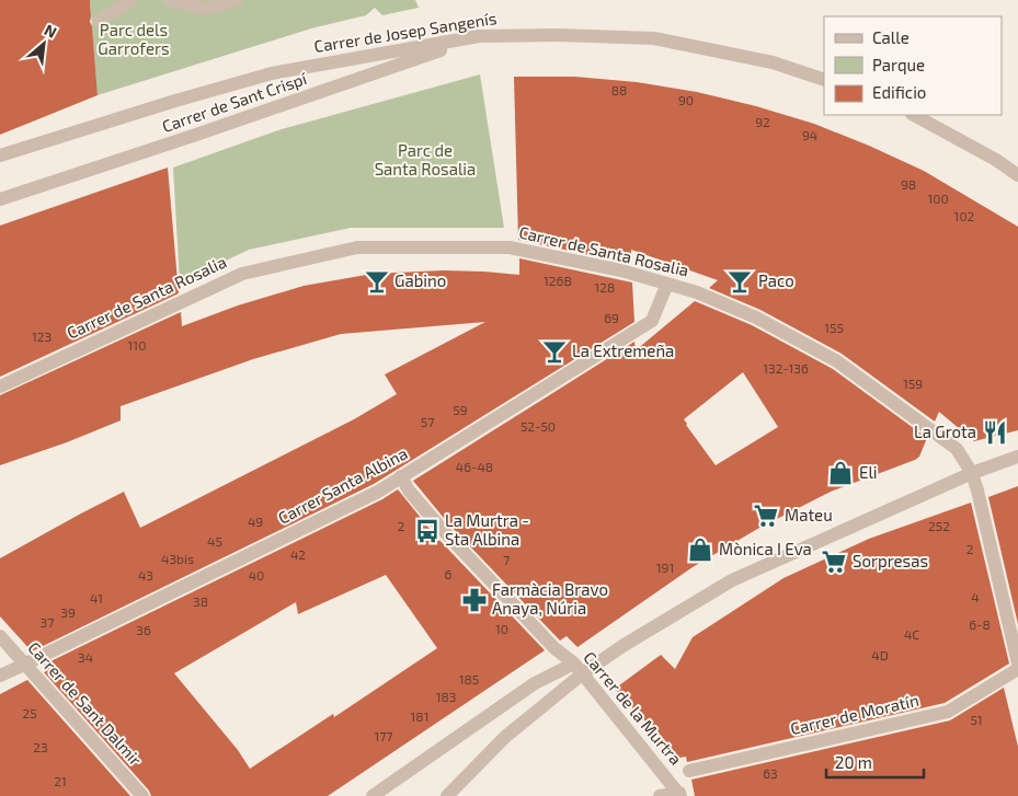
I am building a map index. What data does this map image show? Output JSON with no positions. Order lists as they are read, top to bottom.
{
  "streets": {
    "street": [
      "Carrer de Josep Sangenís",
      "Carrer de Sant Crispí",
      "Carrer de Santa Rosalia",
      "Carrer Santa Albina",
      "Carrer de Sant Dalmir",
      "Carrer de la Murtra",
      "Carrer de Moratín"
    ]
  },
  "crossings": [
    ["Carrer de Josep Sangenís", "Carrer de Sant Crispí"],
    ["Carrer de Santa Rosalia", "Carrer Santa Albina"],
    ["Carrer Santa Albina", "Carrer de Sant Dalmir"],
    ["Carrer Santa Albina", "Carrer de la Murtra"]
  ],
  "parks": ["Parc dels Garrofers", "Parc de Santa Rosalia"],
  "places": {
    "bar": ["Gabino", "Paco", "La Extremeña"],
    "restaurant": ["La Grota"],
    "shop": ["Eli", "Mònica I Eva"],
    "supermarket": ["Mateu", "Sorpresas"],
    "bus stop": ["La Murtra - Sta Albina"],
    "pharmacy": ["Farmàcia Bravo Anaya, Núria"]
  },
  "house_numbers": [
    "88",
    "90",
    "92",
    "94",
    "98",
    "100",
    "102",
    "126B",
    "128",
    "69",
    "155",
    "123",
    "110",
    "132-136",
    "159",
    "59",
    "57",
    "52-50",
    "46-48",
    "49",
    "2",
    "252",
    "45",
    "2",
    "42",
    "43bis",
    "7",
    "191",
    "6",
    "43",
    "40",
    "4",
    "41",
    "38",
    "39",
    "37",
    "6-8",
    "10",
    "36",
    "4C",
    "4D",
    "34",
    "185",
    "183",
    "25",
    "181",
    "51",
    "177",
    "23",
    "63",
    "21"
  ],
  "legend": ["Calle", "Parque", "Edificio"],
  "scale_bar": "20 m",
  "north": "top right"
}
